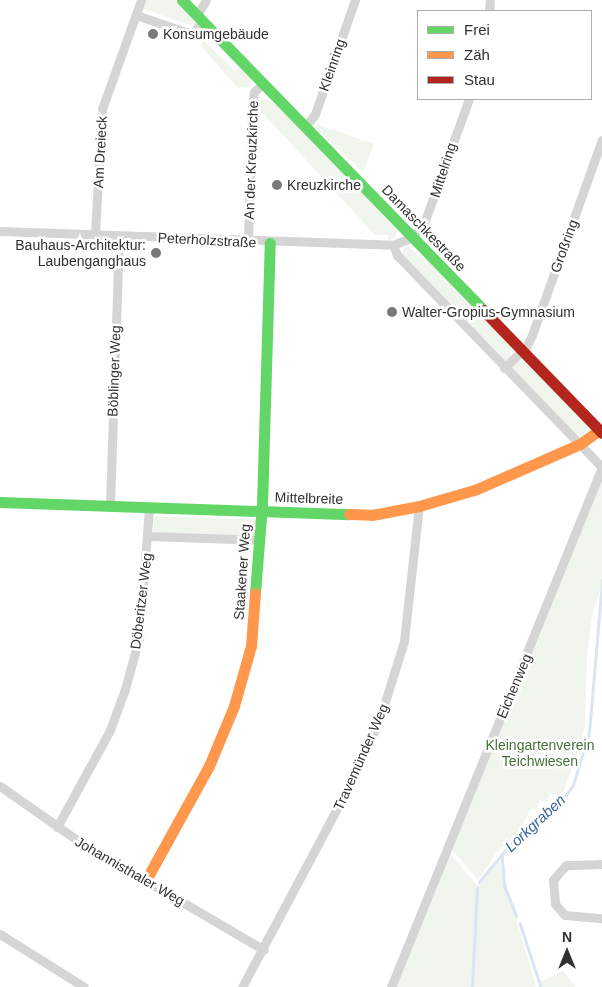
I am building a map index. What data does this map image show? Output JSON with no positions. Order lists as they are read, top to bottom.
{
  "streets": {
    "street": [
      "Kleinring",
      "Am Dreieck",
      "An der Kreuzkirche",
      "Mittelring",
      "Damaschkestraße",
      "Peterholzstraße",
      "Großring",
      "Böblinger Weg",
      "Mittelbreite",
      "Staakener Weg",
      "Döberitzer Weg",
      "Eichenweg",
      "Travemünder Weg",
      "Johannisthaler Weg"
    ]
  },
  "crossings": [
    ["Kleinring", "Damaschkestraße"],
    ["Am Dreieck", "Peterholzstraße"],
    ["An der Kreuzkirche", "Damaschkestraße"],
    ["An der Kreuzkirche", "Peterholzstraße"],
    ["Mittelring", "Damaschkestraße"],
    ["Mittelring", "Peterholzstraße"],
    ["Damaschkestraße", "Peterholzstraße"],
    ["Damaschkestraße", "Großring"],
    ["Damaschkestraße", "Mittelbreite"],
    ["Peterholzstraße", "Böblinger Weg"],
    ["Peterholzstraße", "Staakener Weg"],
    ["Böblinger Weg", "Mittelbreite"],
    ["Mittelbreite", "Staakener Weg"],
    ["Mittelbreite", "Döberitzer Weg"],
    ["Mittelbreite", "Travemünder Weg"],
    ["Staakener Weg", "Johannisthaler Weg"],
    ["Döberitzer Weg", "Johannisthaler Weg"],
    ["Travemünder Weg", "Johannisthaler Weg"]
  ],
  "water": ["Lorkgraben"],
  "parks": ["Kleingartenverein Teichwiesen"],
  "places": [
    "Konsumgebäude",
    "Kreuzkirche",
    "Bauhaus-Architektur: Laubenganghaus",
    "Walter-Gropius-Gymnasium"
  ],
  "legend": ["Frei", "Zäh", "Stau"],
  "north": "top"
}
